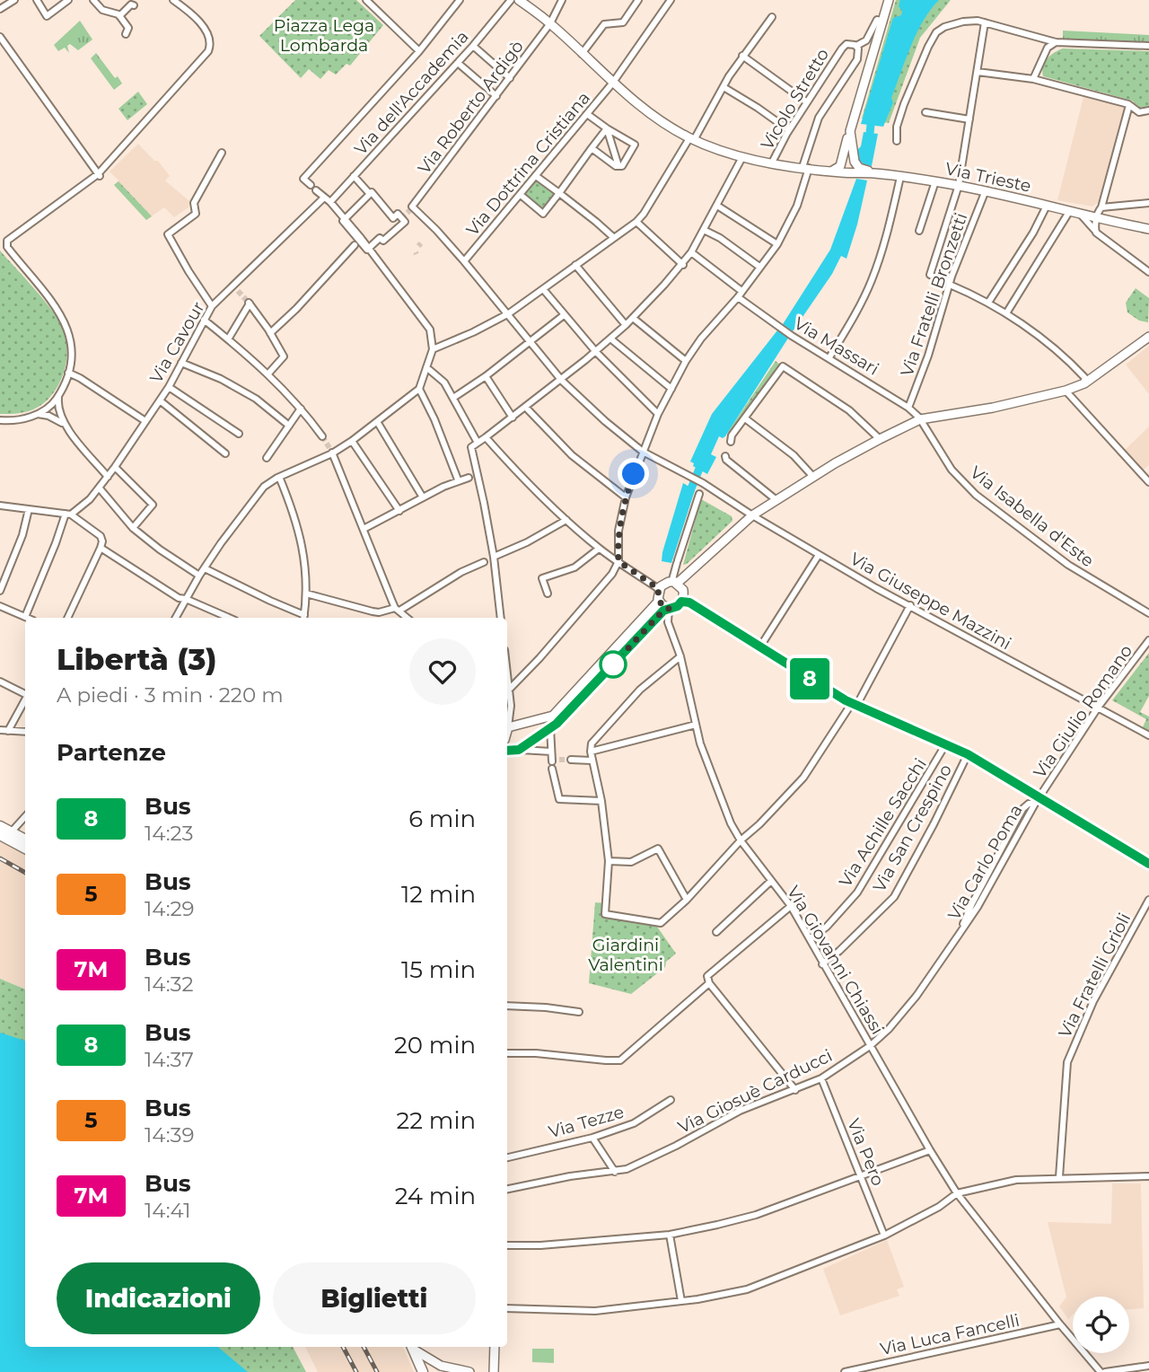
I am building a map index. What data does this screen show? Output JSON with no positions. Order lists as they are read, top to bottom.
{
  "streets": {
    "street": [
      "Via dell'Accademia",
      "Vicolo Stretto",
      "Via Roberto Ardigò",
      "Via Dottrina Cristiana",
      "Via Trieste",
      "Via Fratelli Bronzetti",
      "Via Cavour",
      "Via Massari",
      "Via Isabella d'Este",
      "Via Giuseppe Mazzini",
      "Via Giulio Romano",
      "Via Achille Sacchi",
      "Via San Crespino",
      "Via Carlo Poma",
      "Via Giovanni Chiassi",
      "Via Fratelli Grioli",
      "Via Giosuè Carducci",
      "Via Tezze",
      "Via Pero",
      "Via Luca Fancelli"
    ]
  },
  "crossings": [
    ["Via dell'Accademia", "Via Cavour"],
    ["Vicolo Stretto", "Via Trieste"],
    ["Via Roberto Ardigò", "Via Trieste"],
    ["Via Roberto Ardigò", "Via Giuseppe Mazzini"],
    ["Via Dottrina Cristiana", "Via Trieste"],
    ["Via Dottrina Cristiana", "Via Giuseppe Mazzini"],
    ["Via Trieste", "Via Fratelli Bronzetti"],
    ["Via Fratelli Bronzetti", "Via Massari"],
    ["Via Massari", "Via Isabella d'Este"],
    ["Via Giuseppe Mazzini", "Via Giulio Romano"],
    ["Via Giulio Romano", "Via Carlo Poma"],
    ["Via Achille Sacchi", "Via Giovanni Chiassi"],
    ["Via San Crespino", "Via Giovanni Chiassi"],
    ["Via Carlo Poma", "Via Giovanni Chiassi"],
    ["Via Carlo Poma", "Via Giosuè Carducci"],
    ["Via Giovanni Chiassi", "Via Giosuè Carducci"],
    ["Via Giovanni Chiassi", "Via Luca Fancelli"],
    ["Via Giosuè Carducci", "Via Pero"]
  ],
  "parks": ["Piazza Lega Lombarda", "Giardini Valentini"],
  "lines": ["bus line 8"],
  "page": {
    "on_map": "8",
    "heading": [
      ["Libertà (3)", "A piedi · 3 min · 220 m"],
      "Partenze"
    ],
    "list": [
      {
        "mark": "8",
        "name": "Bus",
        "note": "14:23",
        "value": "6 min"
      },
      {
        "mark": "5",
        "name": "Bus",
        "note": "14:29",
        "value": "12 min"
      },
      {
        "mark": "7M",
        "name": "Bus",
        "note": "14:32",
        "value": "15 min"
      },
      {
        "mark": "8",
        "name": "Bus",
        "note": "14:37",
        "value": "20 min"
      },
      {
        "mark": "5",
        "name": "Bus",
        "note": "14:39",
        "value": "22 min"
      },
      {
        "mark": "7M",
        "name": "Bus",
        "note": "14:41",
        "value": "24 min"
      }
    ],
    "buttons": ["Indicazioni", "Biglietti"]
  }
}
